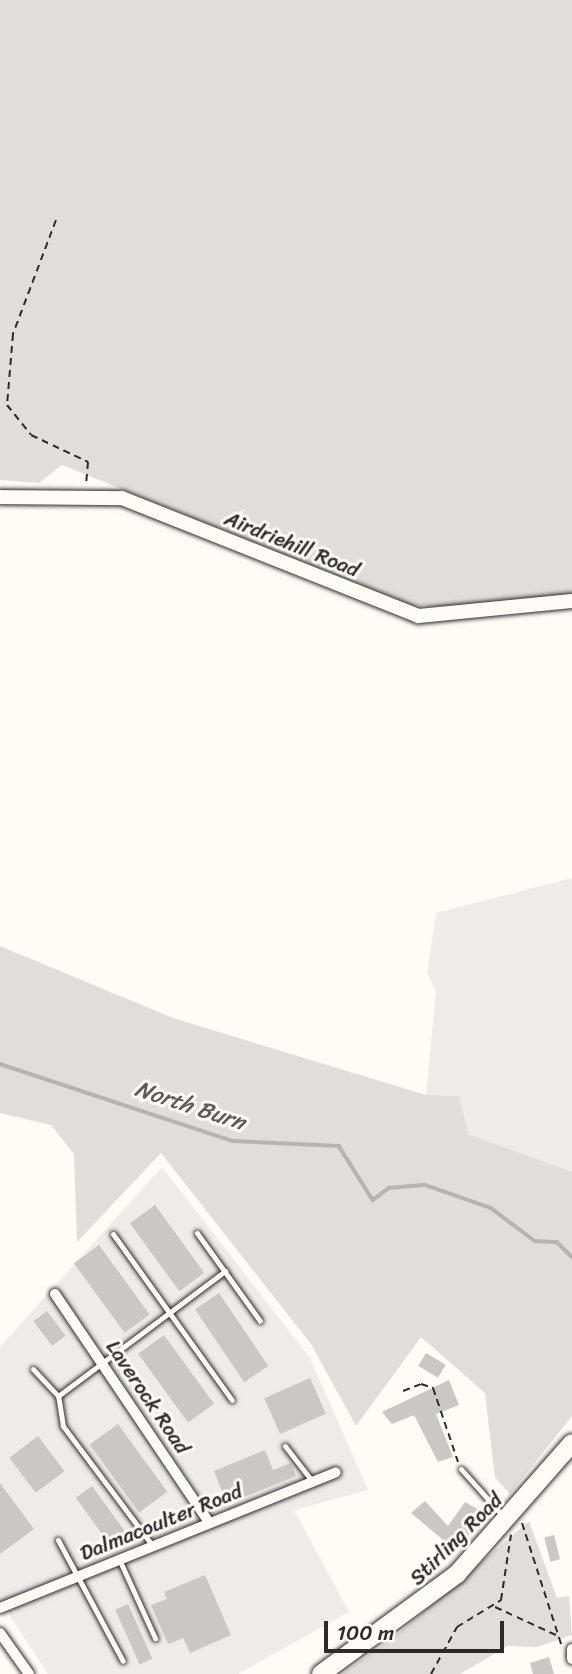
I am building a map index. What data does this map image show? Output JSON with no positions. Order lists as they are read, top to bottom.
{
  "streets": {
    "main road": ["Stirling Road"],
    "street": ["Airdriehill Road", "Laverock Road", "Dalmacoulter Road"]
  },
  "crossings": [
    ["Laverock Road", "Dalmacoulter Road"]
  ],
  "water": ["North Burn"],
  "scale_bar": "100 m"
}
